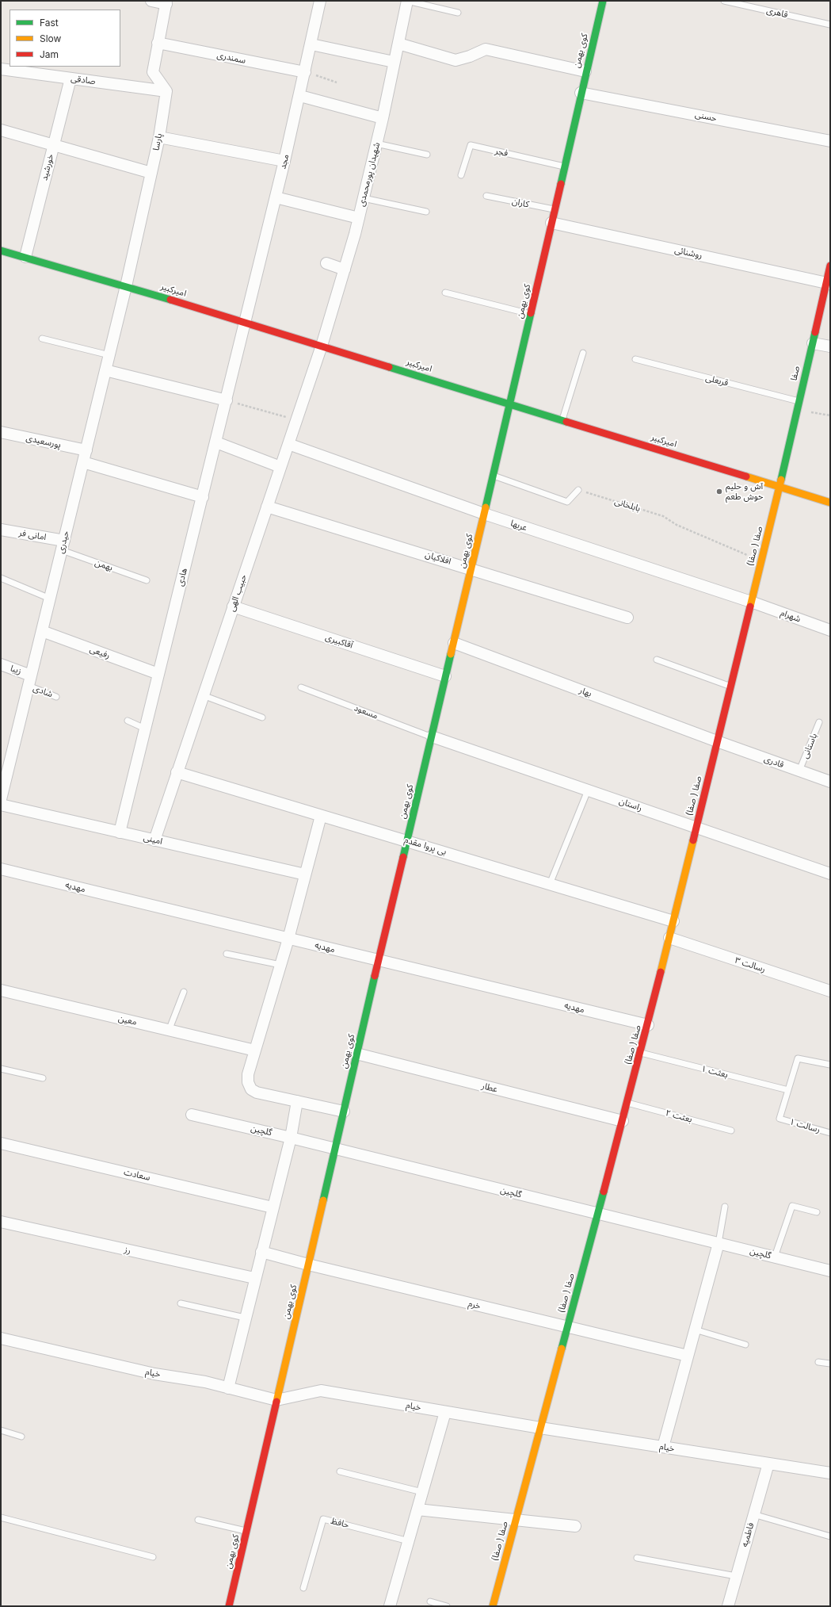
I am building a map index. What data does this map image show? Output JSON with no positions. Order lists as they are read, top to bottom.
{
  "streets": {
    "street": [
      "کوی بهمن",
      "سمندری",
      "صادقی",
      "حسنی",
      "پارسا",
      "مجد",
      "خورشید",
      "شهیدان پورمحمدی",
      "روشنائی",
      "امیرکبیر",
      "صفا",
      "پورسعیدی",
      "عربها",
      "امانی فر",
      "حیدری",
      "صفا ( صفا)",
      "افلاکیان",
      "هادی",
      "حبیب الهی",
      "شهرام",
      "آقاکبیری",
      "رفیعی",
      "زیبا",
      "بهار",
      "قادری",
      "راستان",
      "امینی",
      "بی پروا مقدم",
      "مهدیه",
      "رسالت ۳",
      "معین",
      "عطار",
      "گلچین",
      "سعادت",
      "رز",
      "خرم",
      "خیام",
      "فاطمیه"
    ],
    "lane": [
      "قاهری",
      "فجر",
      "کاران",
      "قربعلی",
      "بهمن",
      "شادی",
      "مسعود",
      "باستانی",
      "بعثت ۱",
      "بعثت ۲",
      "رسالت ۱",
      "حافظ"
    ],
    "path": ["بابلخانی"]
  },
  "crossings": [
    ["کوی بهمن", "حسنی"],
    ["کوی بهمن", "فجر"],
    ["کوی بهمن", "کاران"],
    ["کوی بهمن", "روشنائی"],
    ["کوی بهمن", "امیرکبیر"],
    ["کوی بهمن", "عربها"],
    ["کوی بهمن", "افلاکیان"],
    ["کوی بهمن", "آقاکبیری"],
    ["کوی بهمن", "بهار"],
    ["کوی بهمن", "مسعود"],
    ["کوی بهمن", "راستان"],
    ["کوی بهمن", "بی پروا مقدم"],
    ["کوی بهمن", "مهدیه"],
    ["کوی بهمن", "عطار"],
    ["کوی بهمن", "گلچین"],
    ["کوی بهمن", "خرم"],
    ["کوی بهمن", "خیام"],
    ["سمندری", "مجد"],
    ["صادقی", "پارسا"],
    ["صادقی", "خورشید"],
    ["پارسا", "امیرکبیر"],
    ["پارسا", "حیدری"],
    ["مجد", "امیرکبیر"],
    ["مجد", "هادی"],
    ["خورشید", "امیرکبیر"],
    ["شهیدان پورمحمدی", "امیرکبیر"],
    ["شهیدان پورمحمدی", "حبیب الهی"],
    ["روشنائی", "صفا"],
    ["امیرکبیر", "صفا"],
    ["امیرکبیر", "حیدری"],
    ["امیرکبیر", "صفا ( صفا)"],
    ["امیرکبیر", "هادی"],
    ["امیرکبیر", "حبیب الهی"],
    ["صفا", "قربعلی"],
    ["صفا", "صفا ( صفا)"],
    ["پورسعیدی", "حیدری"],
    ["بابلخانی", "صفا ( صفا)"],
    ["عربها", "صفا ( صفا)"],
    ["عربها", "حبیب الهی"],
    ["عربها", "شهرام"],
    ["امانی فر", "حیدری"],
    ["امانی فر", "بهمن"],
    ["حیدری", "بهمن"],
    ["حیدری", "رفیعی"],
    ["حیدری", "زیبا"],
    ["حیدری", "شادی"],
    ["صفا ( صفا)", "شهرام"],
    ["صفا ( صفا)", "بهار"],
    ["صفا ( صفا)", "قادری"],
    ["صفا ( صفا)", "راستان"],
    ["صفا ( صفا)", "بی پروا مقدم"],
    ["صفا ( صفا)", "مهدیه"],
    ["صفا ( صفا)", "رسالت ۳"],
    ["صفا ( صفا)", "بعثت ۱"],
    ["صفا ( صفا)", "عطار"],
    ["صفا ( صفا)", "بعثت ۲"],
    ["صفا ( صفا)", "گلچین"],
    ["صفا ( صفا)", "خرم"],
    ["صفا ( صفا)", "خیام"],
    ["افلاکیان", "حبیب الهی"],
    ["هادی", "رفیعی"],
    ["هادی", "امینی"],
    ["حبیب الهی", "آقاکبیری"],
    ["حبیب الهی", "امینی"],
    ["حبیب الهی", "بی پروا مقدم"],
    ["زیبا", "شادی"],
    ["بهار", "قادری"],
    ["مسعود", "راستان"],
    ["باستانی", "قادری"],
    ["بعثت ۱", "رسالت ۱"],
    ["خیام", "فاطمیه"]
  ],
  "places": ["آش و حلیم خوش طعم"],
  "legend": ["Fast", "Slow", "Jam"]
}
